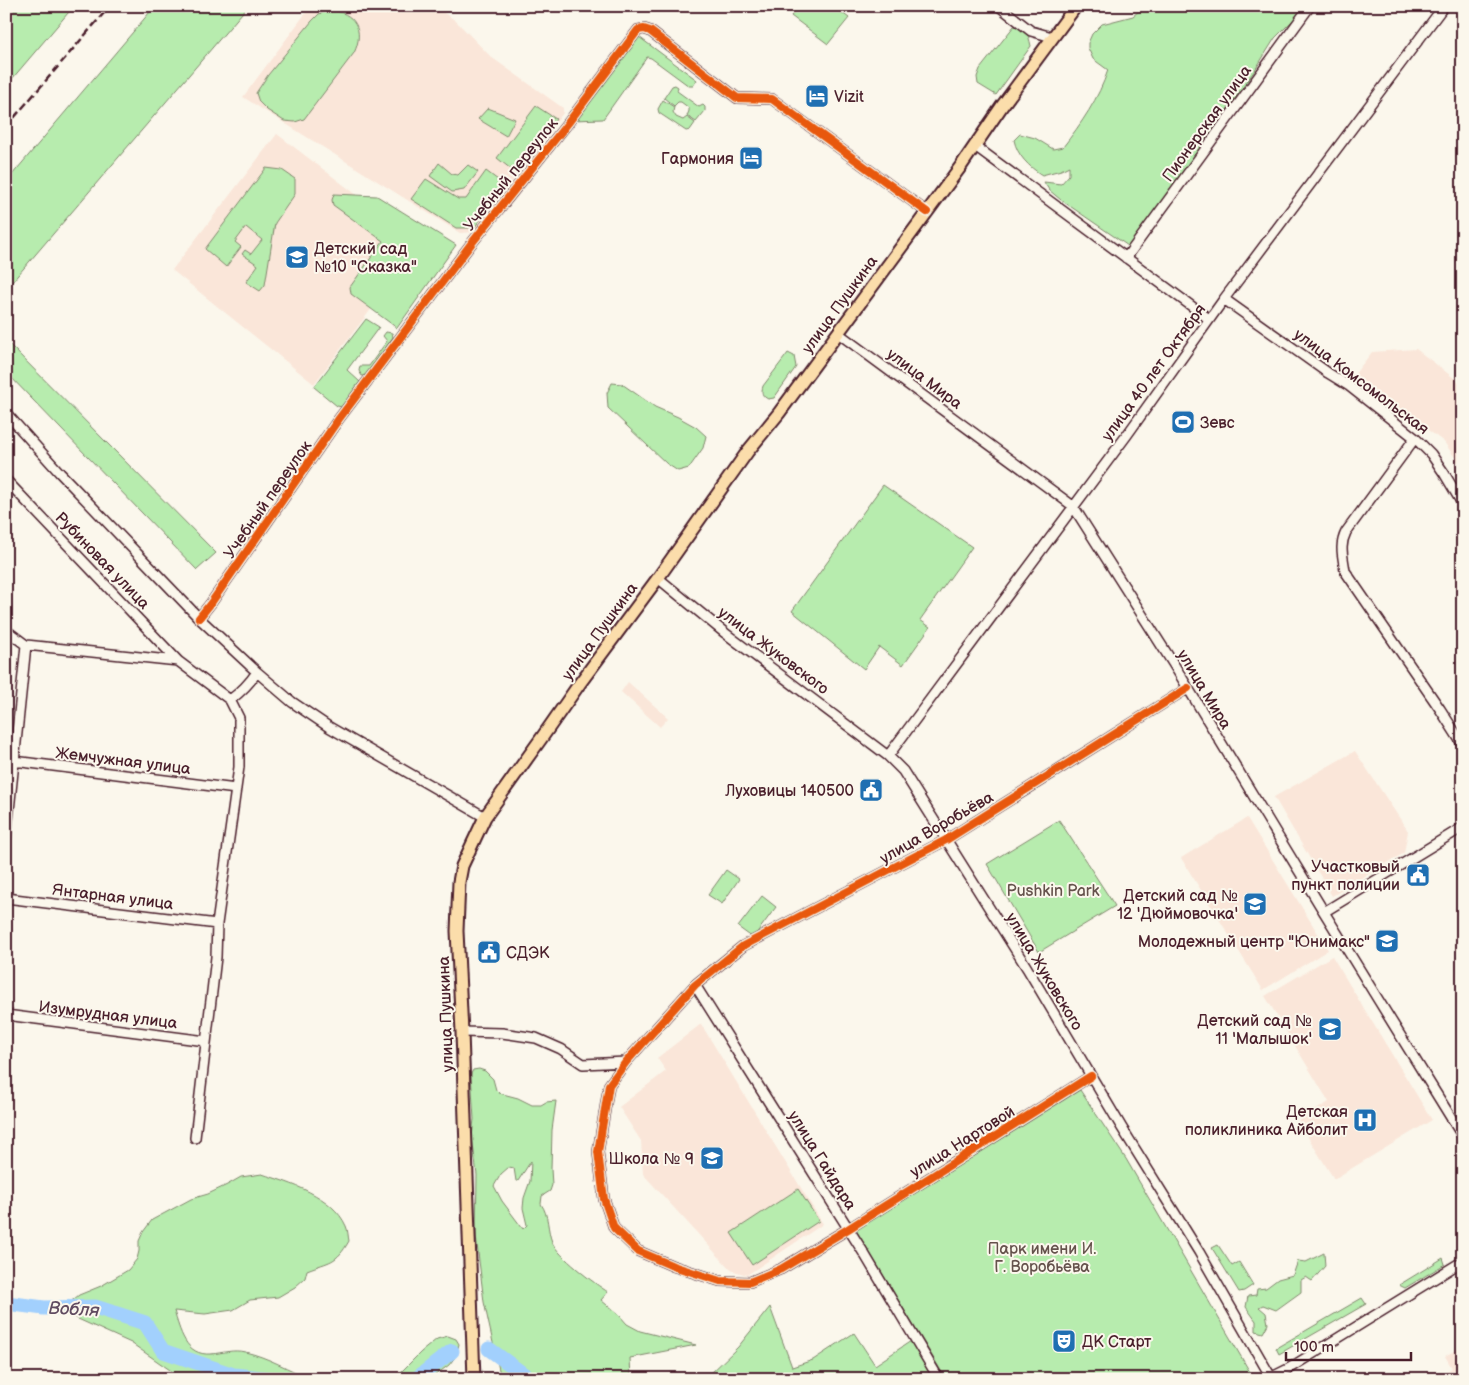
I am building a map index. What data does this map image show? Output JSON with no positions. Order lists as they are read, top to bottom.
{
  "streets": {
    "main road": ["улица Пушкина"],
    "street": [
      "Пионерская улица",
      "Учебный переулок",
      "улица 40 лет Октября",
      "улица Мира",
      "улица Комсомольская",
      "Рубиновая улица",
      "улица Жуковского",
      "Жемчужная улица",
      "улица Воробьёва",
      "Янтарная улица",
      "Изумрудная улица",
      "улица Нартовой",
      "улица Гайдара"
    ]
  },
  "crossings": [
    ["Учебный переулок", "улица Пушкина"],
    ["улица Пушкина", "улица Мира"],
    ["улица Пушкина", "улица Жуковского"],
    ["улица 40 лет Октября", "улица Мира"],
    ["улица 40 лет Октября", "улица Комсомольская"],
    ["улица 40 лет Октября", "улица Жуковского"],
    ["улица Мира", "улица Воробьёва"],
    ["улица Жуковского", "улица Воробьёва"],
    ["улица Жуковского", "улица Нартовой"],
    ["улица Воробьёва", "улица Гайдара"],
    ["улица Нартовой", "улица Гайдара"]
  ],
  "water": ["Вобля"],
  "parks": ["Pushkin Park", "Парк имени И. Г. Воробьёва"],
  "places": {
    "hotel": ["Vizit", "Гармония"],
    "school or university": [
      "Детский сад №10 \"Сказка\"",
      "Детский сад № 12 'Дюймовочка'",
      "Молодежный центр \"Юнимакс\"",
      "Детский сад № 11 'Малышок'",
      "Школа № 9"
    ],
    "sports": ["Зевс"],
    "public building": ["Луховицы 140500", "Участковый пункт полиции", "СДЭК"],
    "hospital": ["Детская поликлиника Айболит"],
    "theatre": ["ДК Старт"]
  },
  "scale_bar": "100 m"
}
